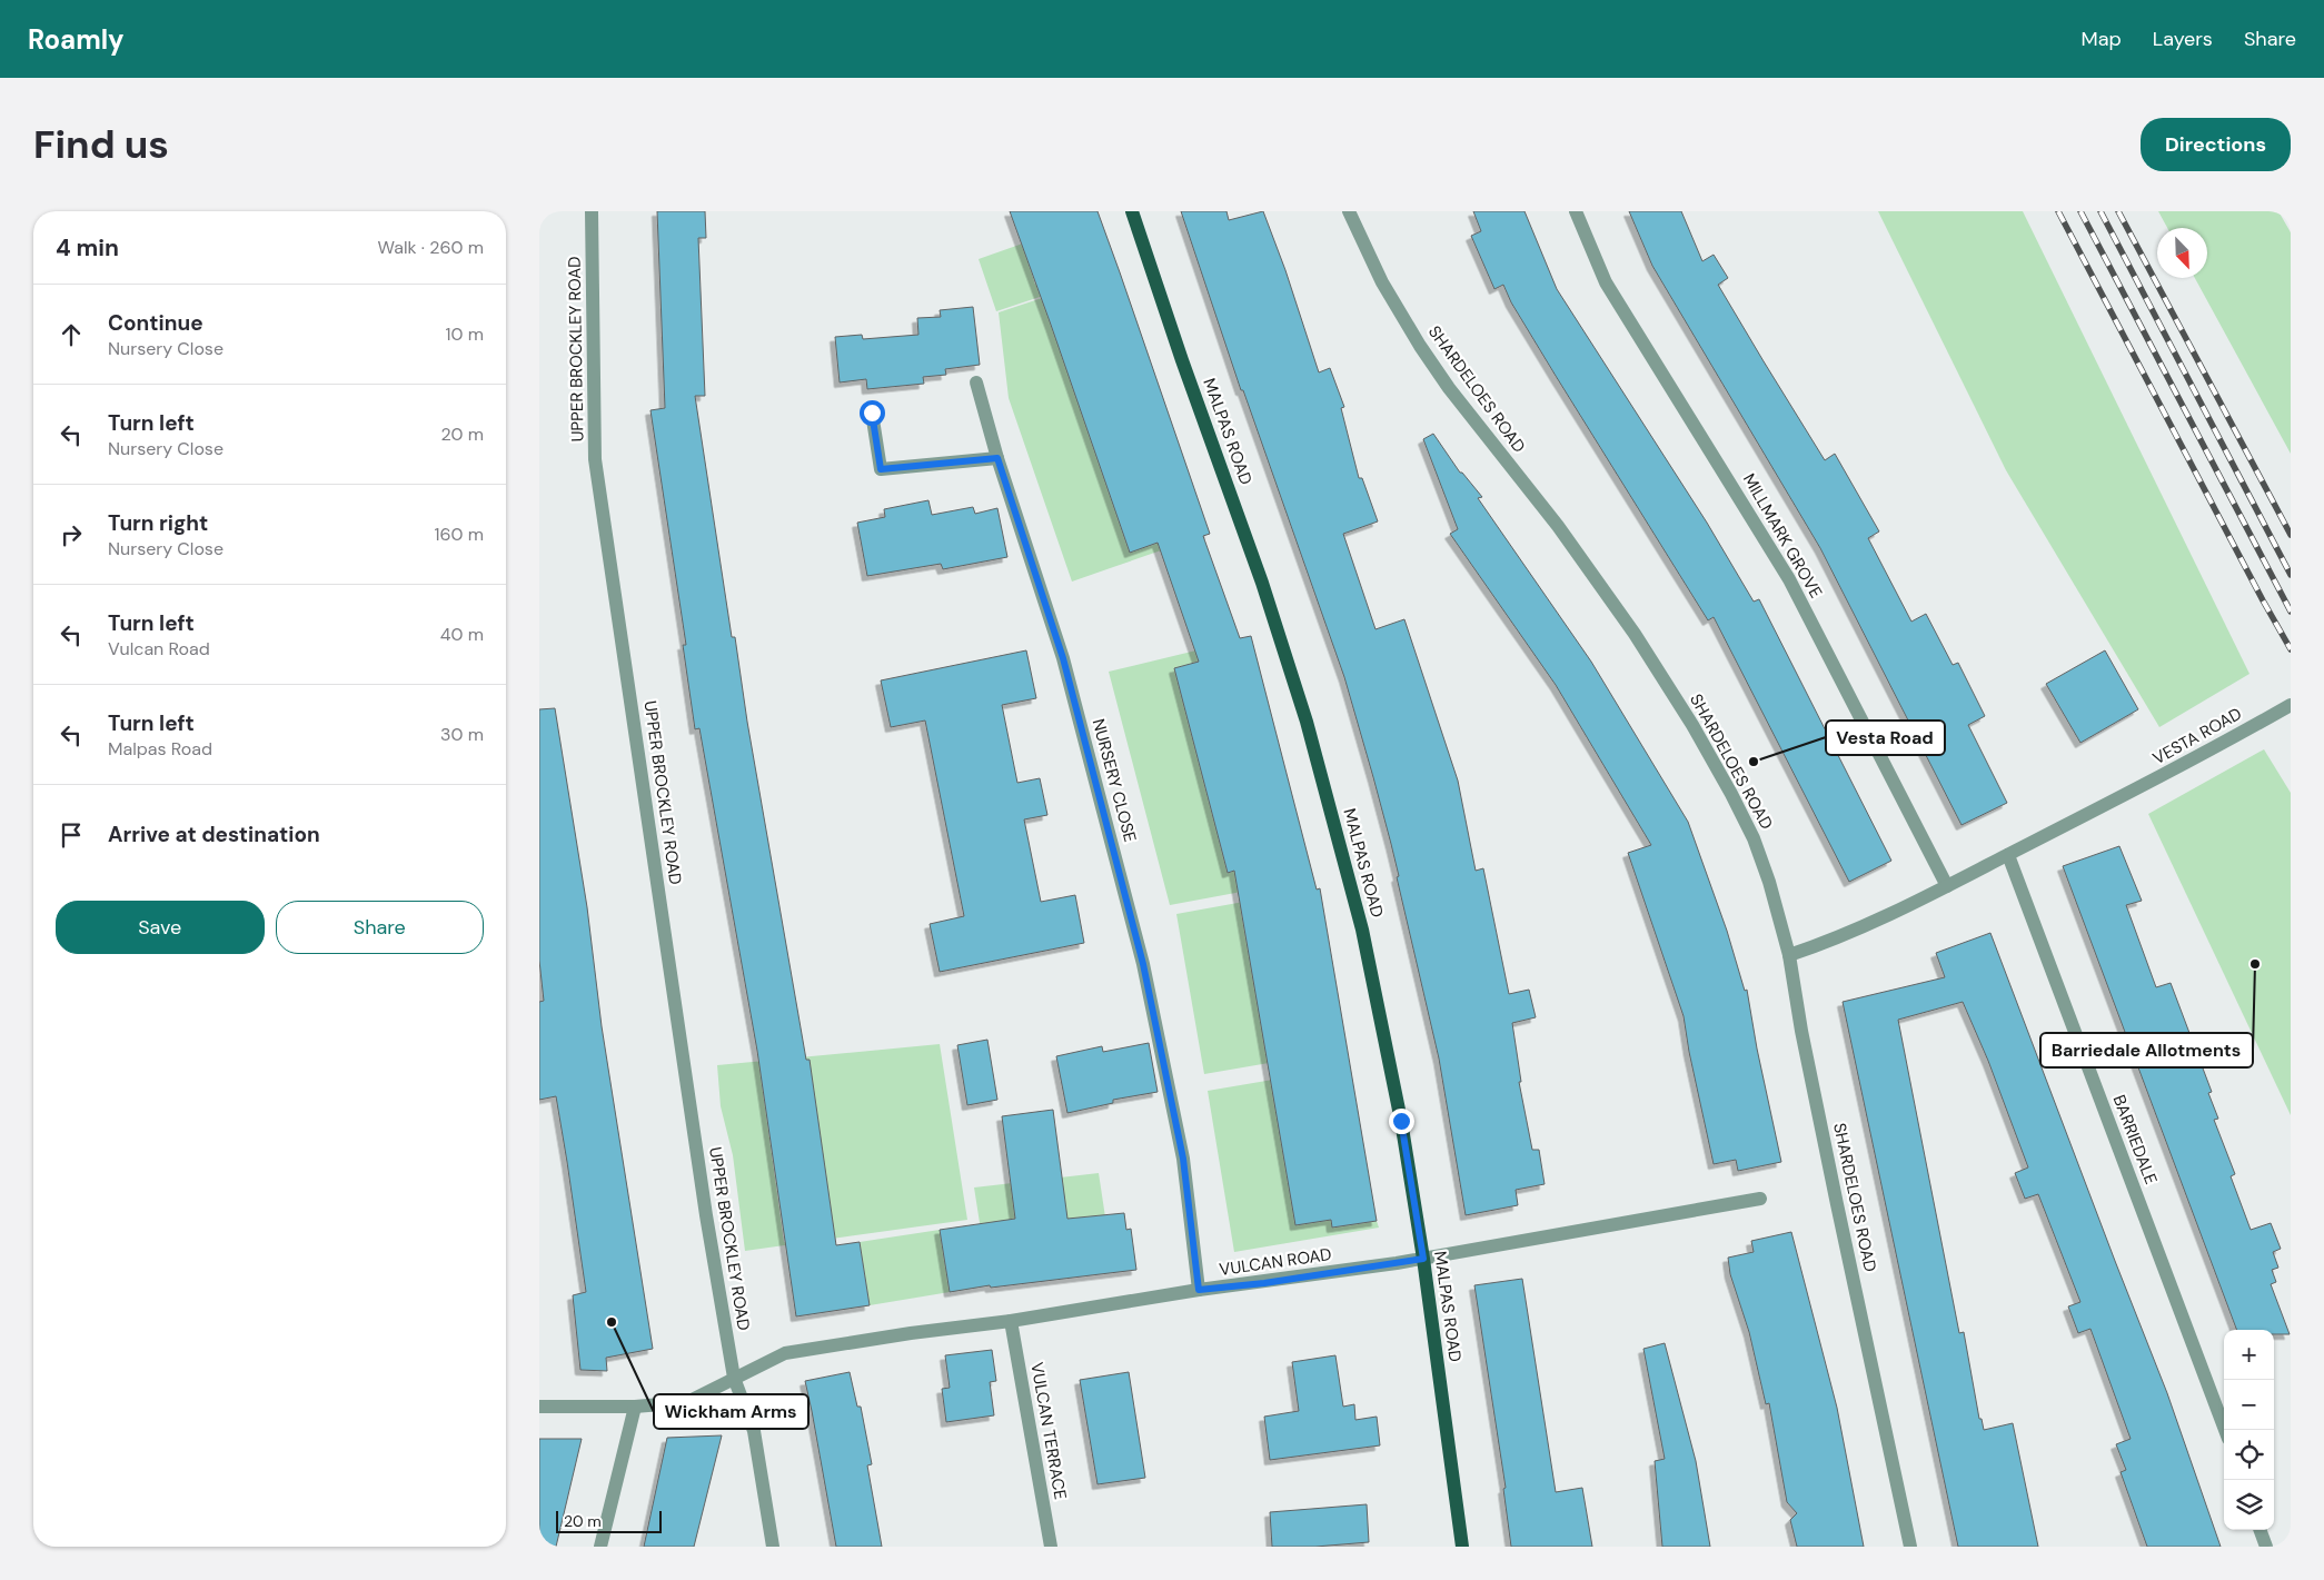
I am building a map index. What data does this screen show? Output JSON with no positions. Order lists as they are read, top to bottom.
{
  "streets": {
    "main road": ["MALPAS ROAD"],
    "street": [
      "UPPER BROCKLEY ROAD",
      "SHARDELOES ROAD",
      "MILLMARK GROVE",
      "VESTA ROAD",
      "NURSERY CLOSE",
      "BARRIEDALE",
      "VULCAN ROAD",
      "VULCAN TERRACE"
    ]
  },
  "crossings": [
    ["UPPER BROCKLEY ROAD", "VULCAN ROAD"],
    ["SHARDELOES ROAD", "VESTA ROAD"],
    ["MALPAS ROAD", "VULCAN ROAD"],
    ["MILLMARK GROVE", "VESTA ROAD"],
    ["VESTA ROAD", "BARRIEDALE"],
    ["NURSERY CLOSE", "VULCAN ROAD"],
    ["VULCAN ROAD", "VULCAN TERRACE"]
  ],
  "places": ["Vesta Road", "Barriedale Allotments", "Wickham Arms"],
  "scale_bar": "20 m",
  "north": "bottom right",
  "page": {
    "header": "Roamly",
    "nav": ["Map", "Layers", "Share"],
    "buttons": [
      "Directions",
      ["Save", "Share"]
    ],
    "title": "Find us",
    "heading": ["4 min", "Walk · 260 m"],
    "list": [
      ["Continue", "Nursery Close", "10 m"],
      ["Turn left", "Nursery Close", "20 m"],
      ["Turn right", "Nursery Close", "160 m"],
      ["Turn left", "Vulcan Road", "40 m"],
      ["Turn left", "Malpas Road", "30 m"],
      "Arrive at destination"
    ],
    "map_buttons": ["+", "−"],
    "scale": "20 m"
  }
}
